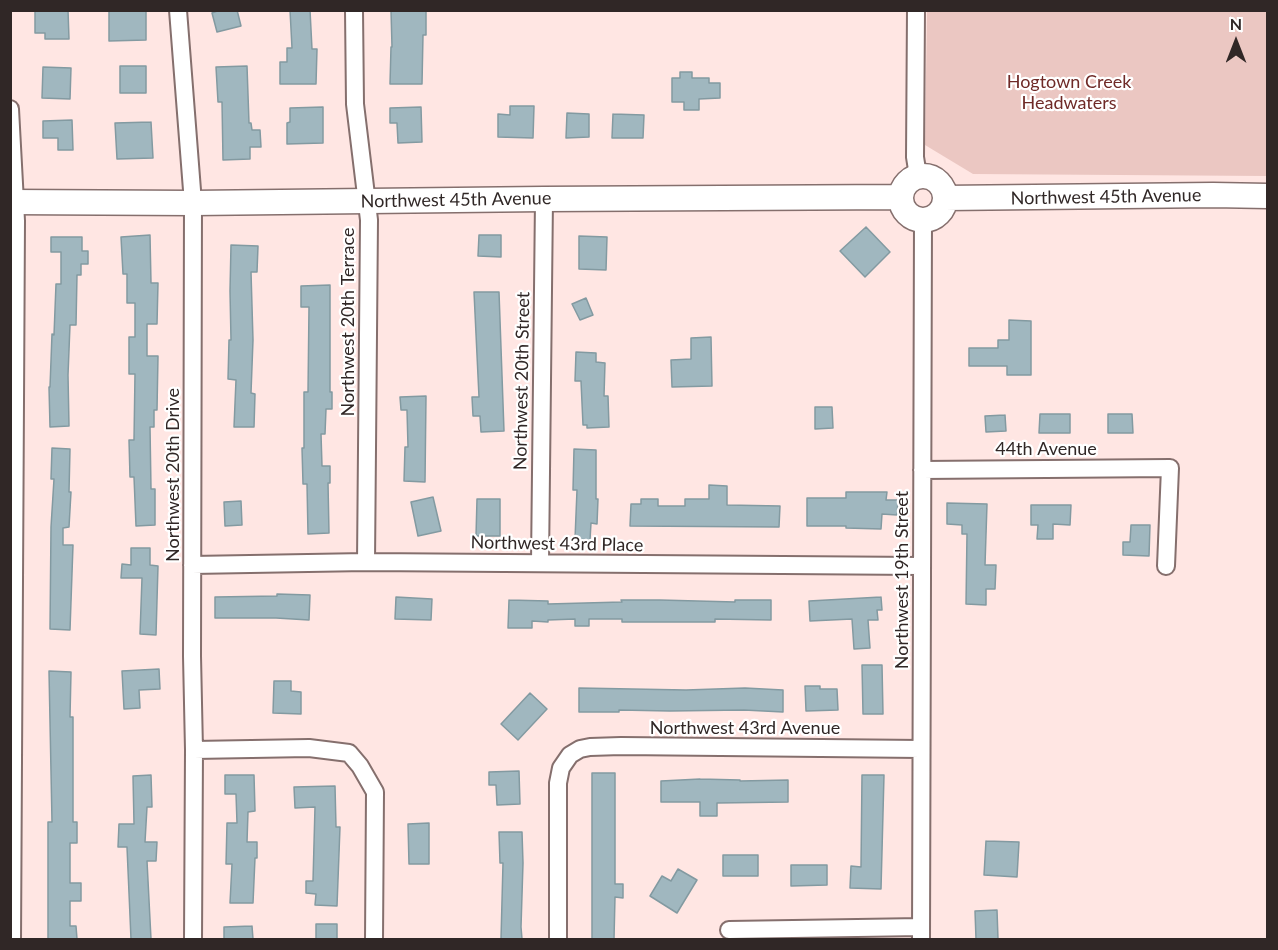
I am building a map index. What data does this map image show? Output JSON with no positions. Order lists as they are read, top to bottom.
{
  "streets": {
    "street": [
      "Northwest 45th Avenue",
      "Northwest 20th Terrace",
      "Northwest 20th Street",
      "44th Avenue",
      "Northwest 20th Drive",
      "Northwest 43rd Place",
      "Northwest 19th Street",
      "Northwest 43rd Avenue"
    ]
  },
  "crossings": [
    ["Northwest 45th Avenue", "Northwest 20th Terrace"],
    ["Northwest 45th Avenue", "Northwest 20th Street"],
    ["Northwest 45th Avenue", "Northwest 20th Drive"],
    ["Northwest 45th Avenue", "Northwest 19th Street"],
    ["Northwest 20th Terrace", "Northwest 43rd Place"],
    ["Northwest 20th Street", "Northwest 43rd Place"],
    ["44th Avenue", "Northwest 19th Street"],
    ["Northwest 20th Drive", "Northwest 43rd Place"],
    ["Northwest 43rd Place", "Northwest 19th Street"],
    ["Northwest 19th Street", "Northwest 43rd Avenue"]
  ],
  "parks": ["Hogtown Creek Headwaters"],
  "north": "top"
}
